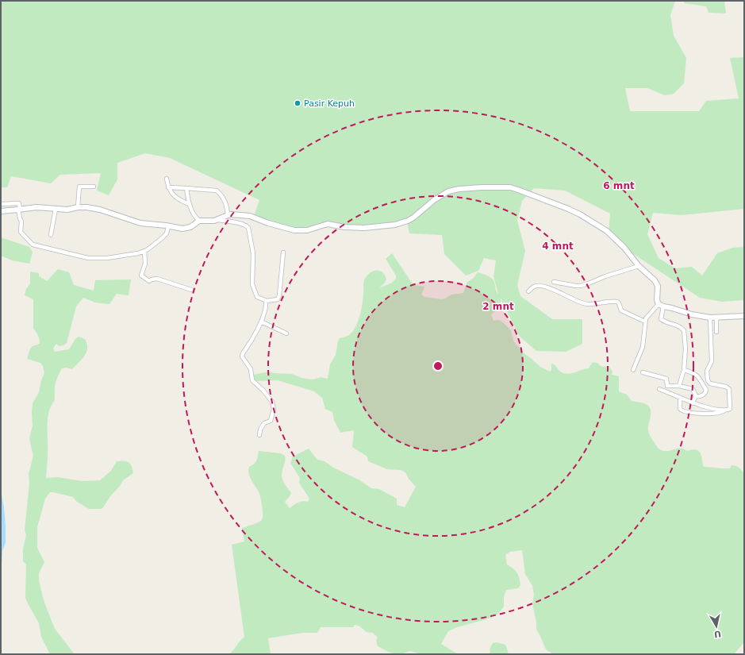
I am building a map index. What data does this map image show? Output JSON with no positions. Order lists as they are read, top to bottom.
{
  "places": ["Pasir Kepuh"],
  "north": "bottom",
  "rings": ["6 mnt", "4 mnt", "2 mnt"]
}
